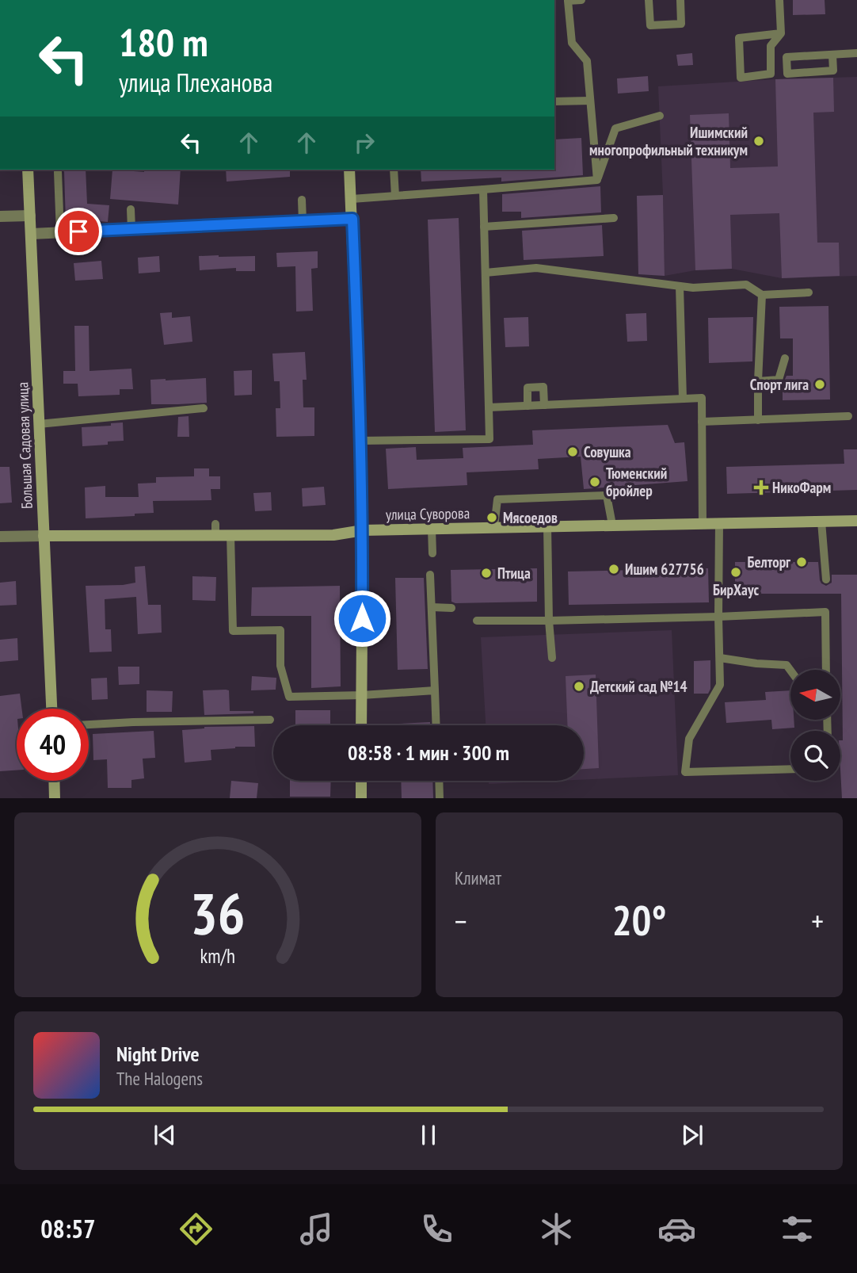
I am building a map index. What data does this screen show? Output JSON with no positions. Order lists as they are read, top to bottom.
{
  "streets": {
    "street": ["Большая Садовая улица", "улица Суворова"]
  },
  "crossings": [
    ["Большая Садовая улица", "улица Суворова"]
  ],
  "places": {
    "other": [
      "Ишимский многопрофильный техникум",
      "Спорт лига",
      "Совушка",
      "Тюменский бройлер",
      "Мясоедов",
      "Белторг",
      "Ишим 627756",
      "БирХаус",
      "Птица",
      "Детский сад №14"
    ],
    "health": ["НикоФарм"]
  },
  "north": "left",
  "page": {
    "turn": ["180 m", "улица Плеханова"],
    "limit": "40",
    "trip": "08:58 · 1 мин · 300 m",
    "tile": "Климат",
    "heat": ["−", "20°", "+"],
    "song": ["Night Drive", "The Halogens"],
    "tabs": "08:57",
    "gauge": ["36", "km/h"]
  }
}
